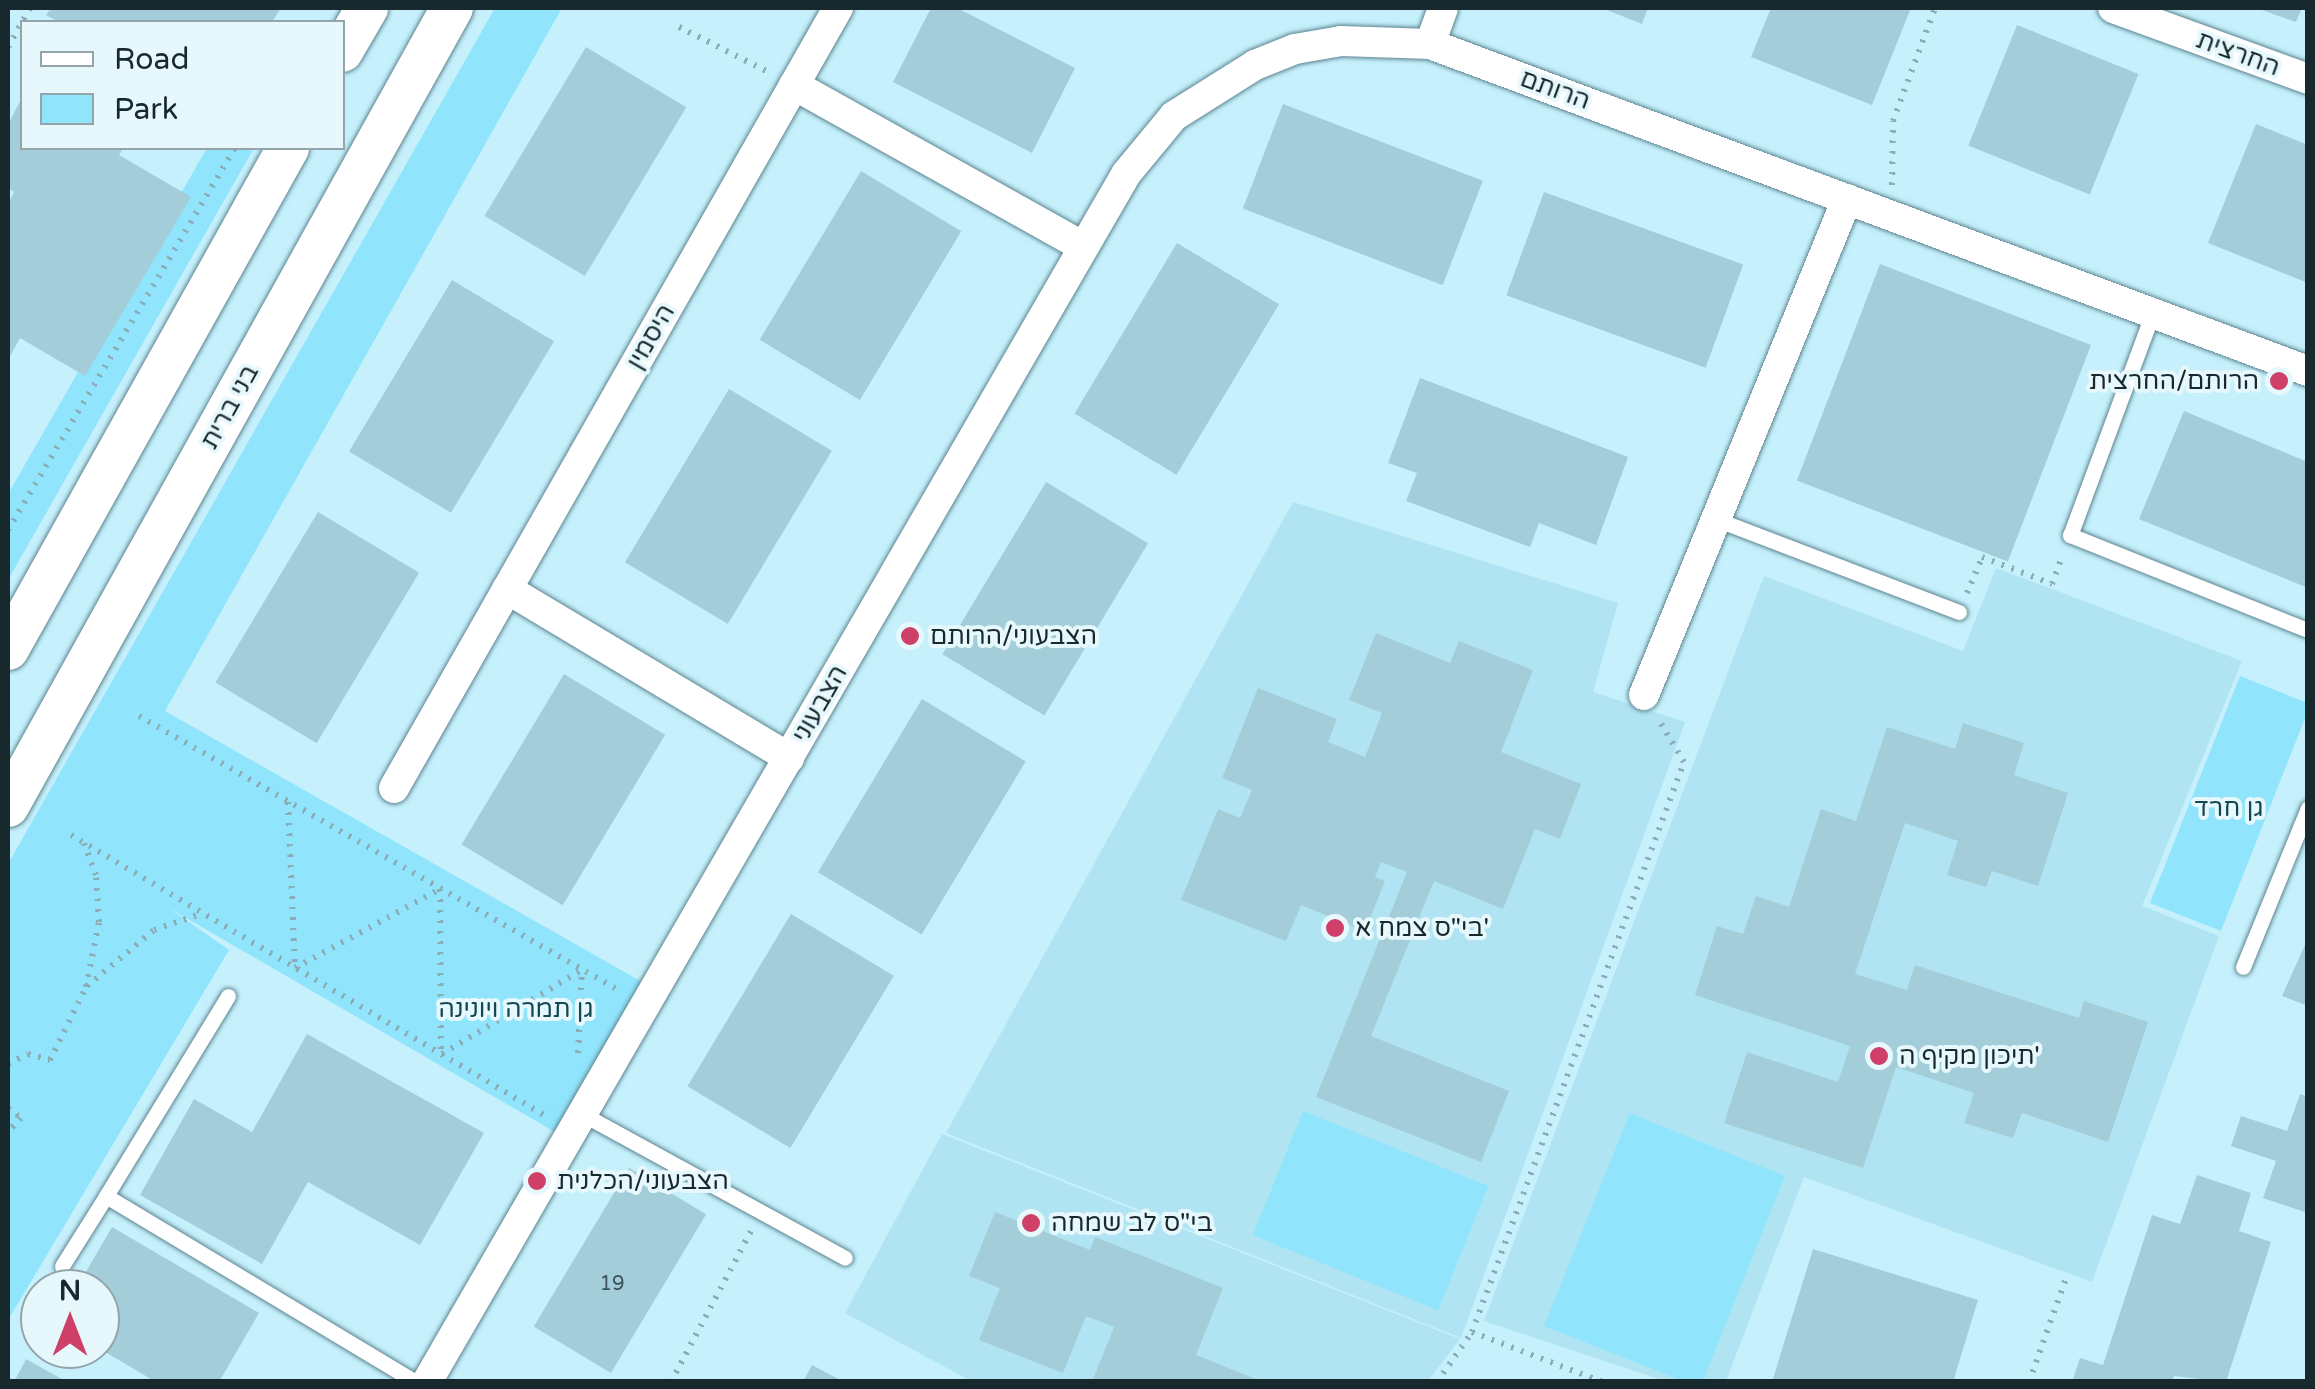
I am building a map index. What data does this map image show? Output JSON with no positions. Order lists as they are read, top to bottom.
{
  "streets": {
    "main road": ["בני ברית"],
    "street": [
      "החרצית",
      "הרותם",
      "היסמין",
      "הצבעוני"
    ]
  },
  "crossings": [
    ["הרותם", "הצבעוני"]
  ],
  "parks": ["גן חרד", "גן תמרה ויונינה"],
  "places": [
    "הרותם/החרצית",
    "הצבעוני/הרותם",
    "בי\"ס צמח א'",
    "תיכון מקיף ה'",
    "הצבעוני/הכלנית",
    "בי\"ס לב שמחה"
  ],
  "house_numbers": ["19"],
  "legend": ["Road", "Park"],
  "north": "top"
}
